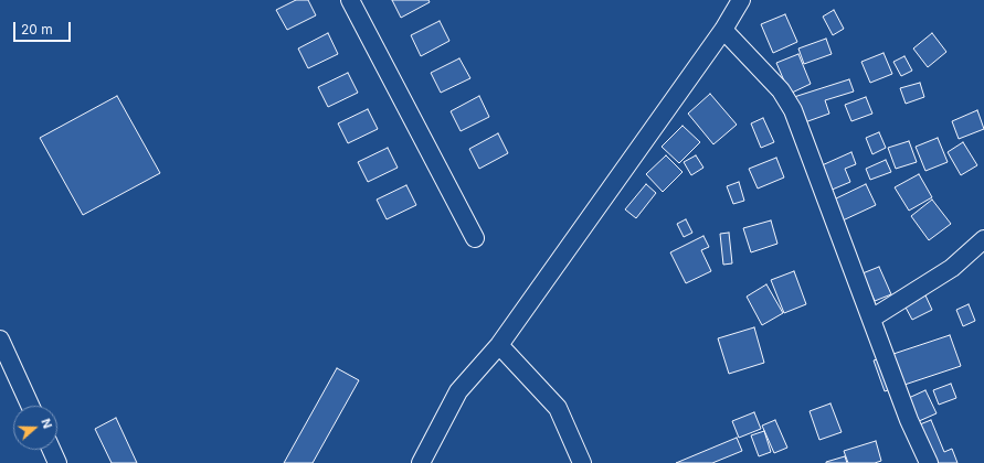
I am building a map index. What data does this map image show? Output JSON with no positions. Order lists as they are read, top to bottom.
{
  "scale_bar": "20 m",
  "north": "right"
}
